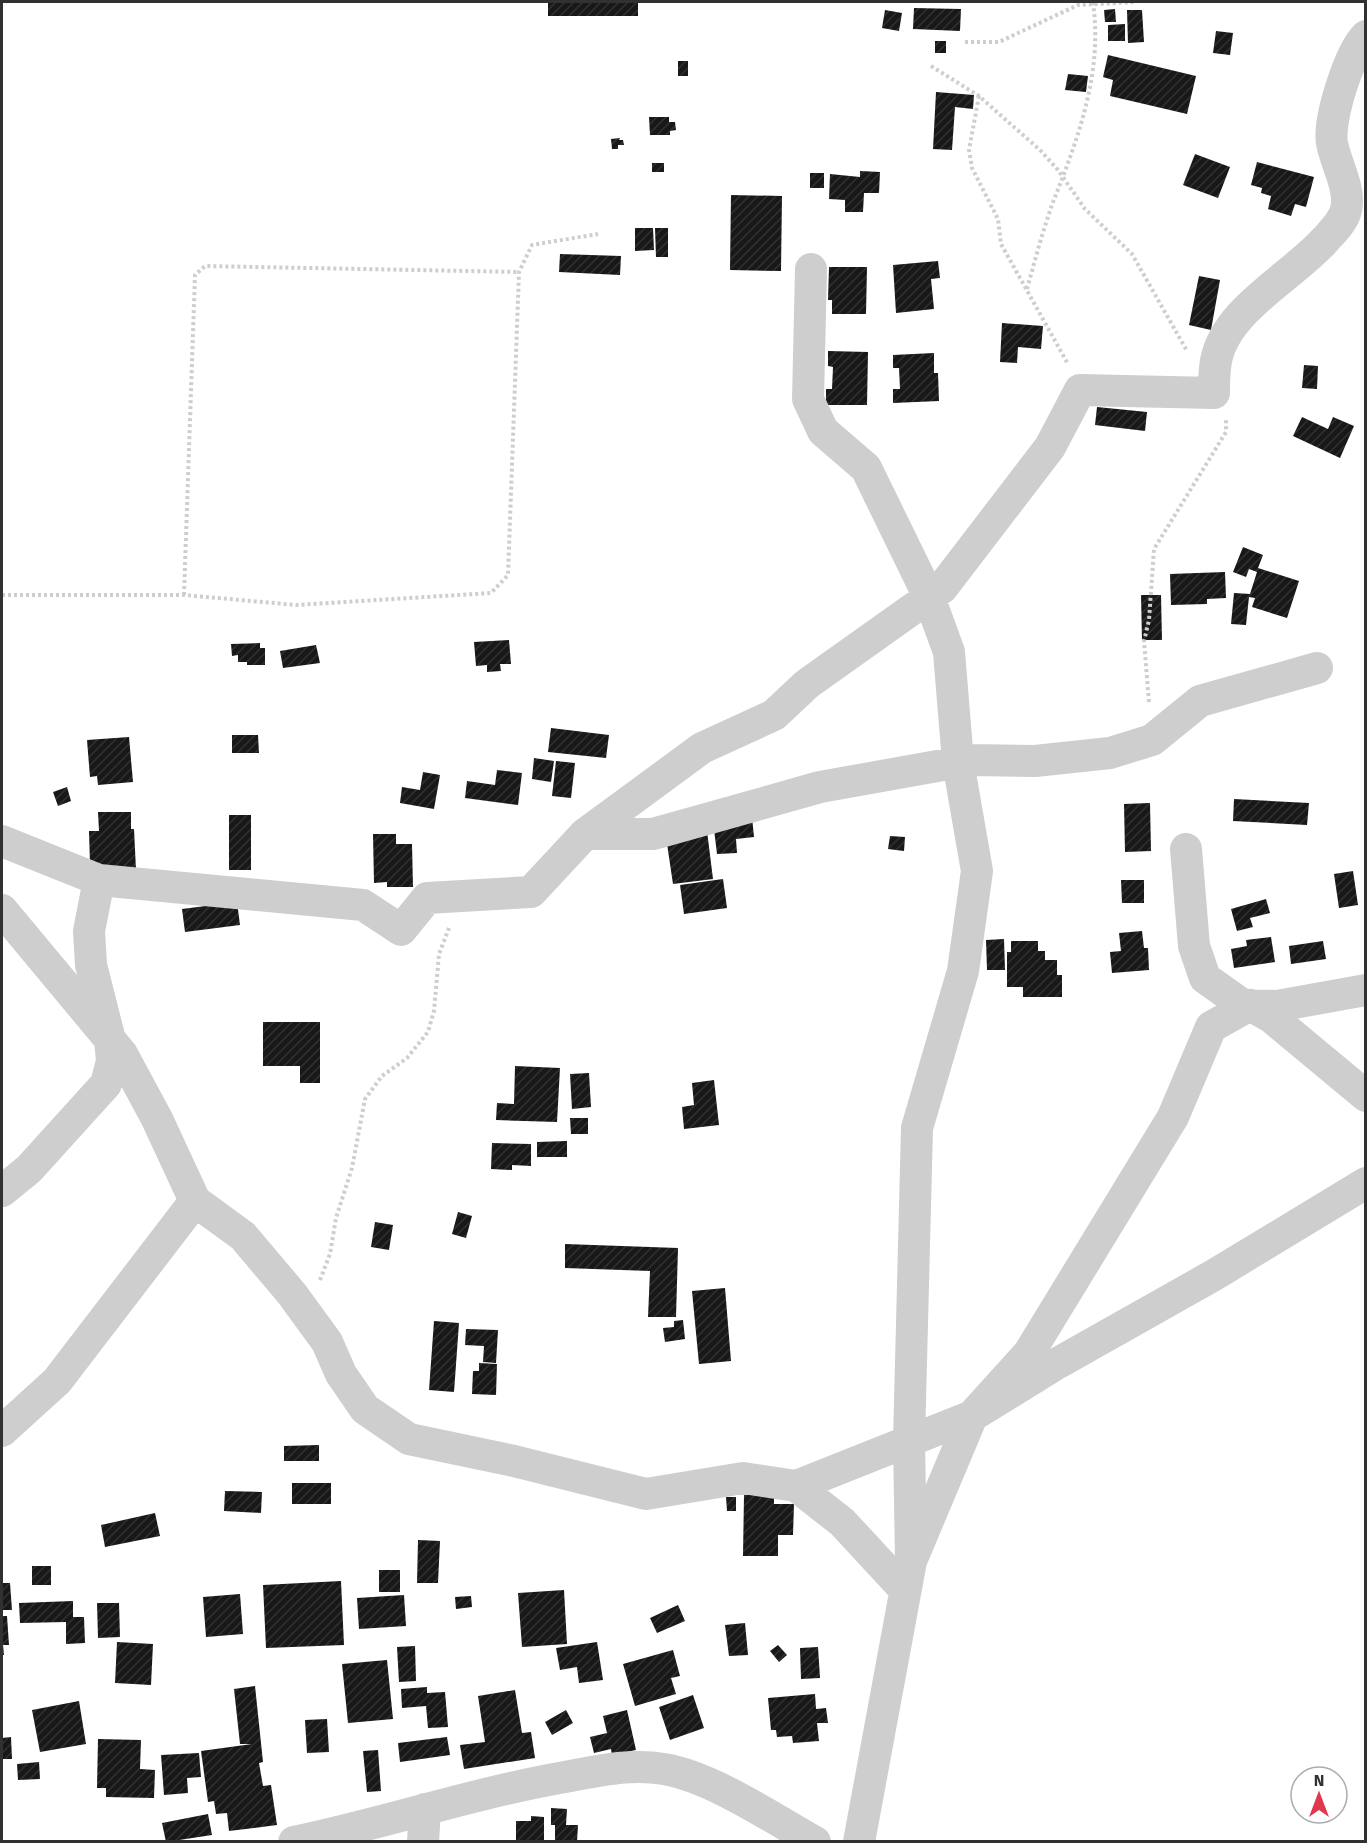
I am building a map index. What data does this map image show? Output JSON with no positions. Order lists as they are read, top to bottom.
{
  "north": "top"
}
